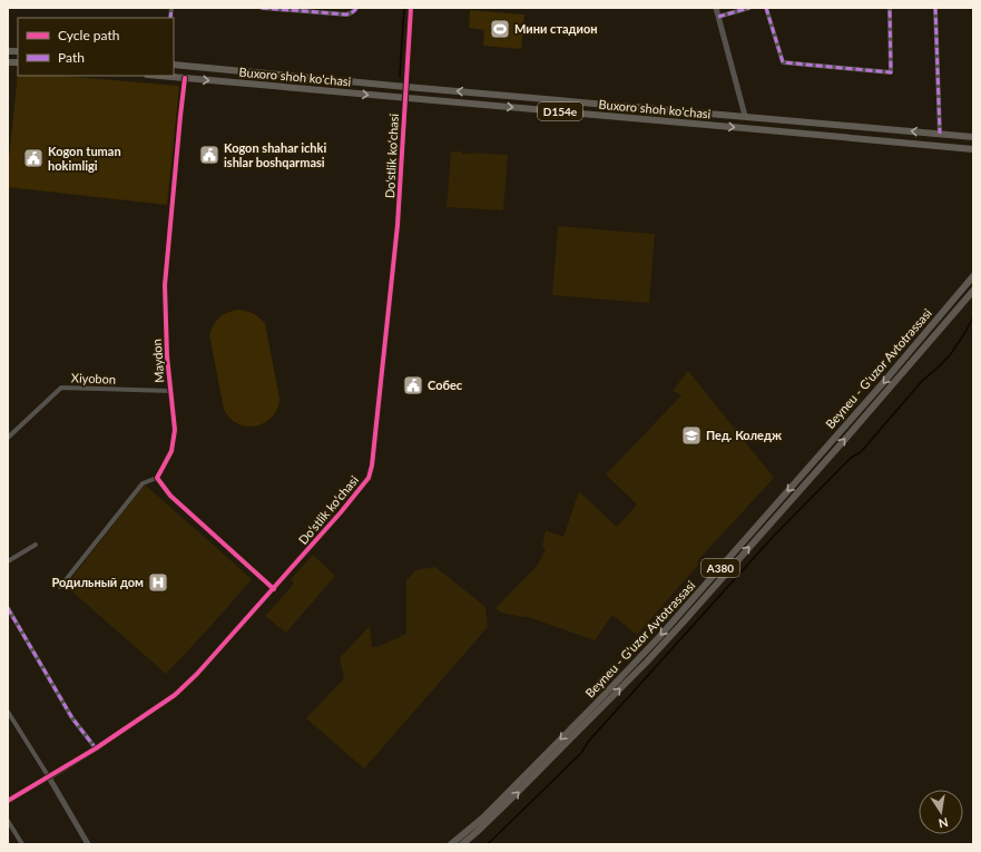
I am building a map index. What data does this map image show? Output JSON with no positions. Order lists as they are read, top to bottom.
{
  "streets": {
    "highway": ["Beyneu - G'uzor Avtotrassasi", "A380"],
    "main road": ["Buxoro shoh ko'chasi", "D154e"],
    "street": ["Do‘stlik ko‘chasi", "Maydon", "Xiyobon"]
  },
  "crossings": [
    ["Buxoro shoh ko'chasi", "Do‘stlik ko‘chasi"],
    ["Buxoro shoh ko'chasi", "Maydon"],
    ["Maydon", "Xiyobon"]
  ],
  "places": {
    "sports": ["Мини стадион"],
    "public building": ["Kogon shahar ichki ishlar boshqarmasi", "Kogon tuman hokimligi", "Собеc"],
    "school or university": ["Пед. Коледж"],
    "hospital": ["Родильный дом"]
  },
  "legend": ["Cycle path", "Path"],
  "north": "bottom"
}
